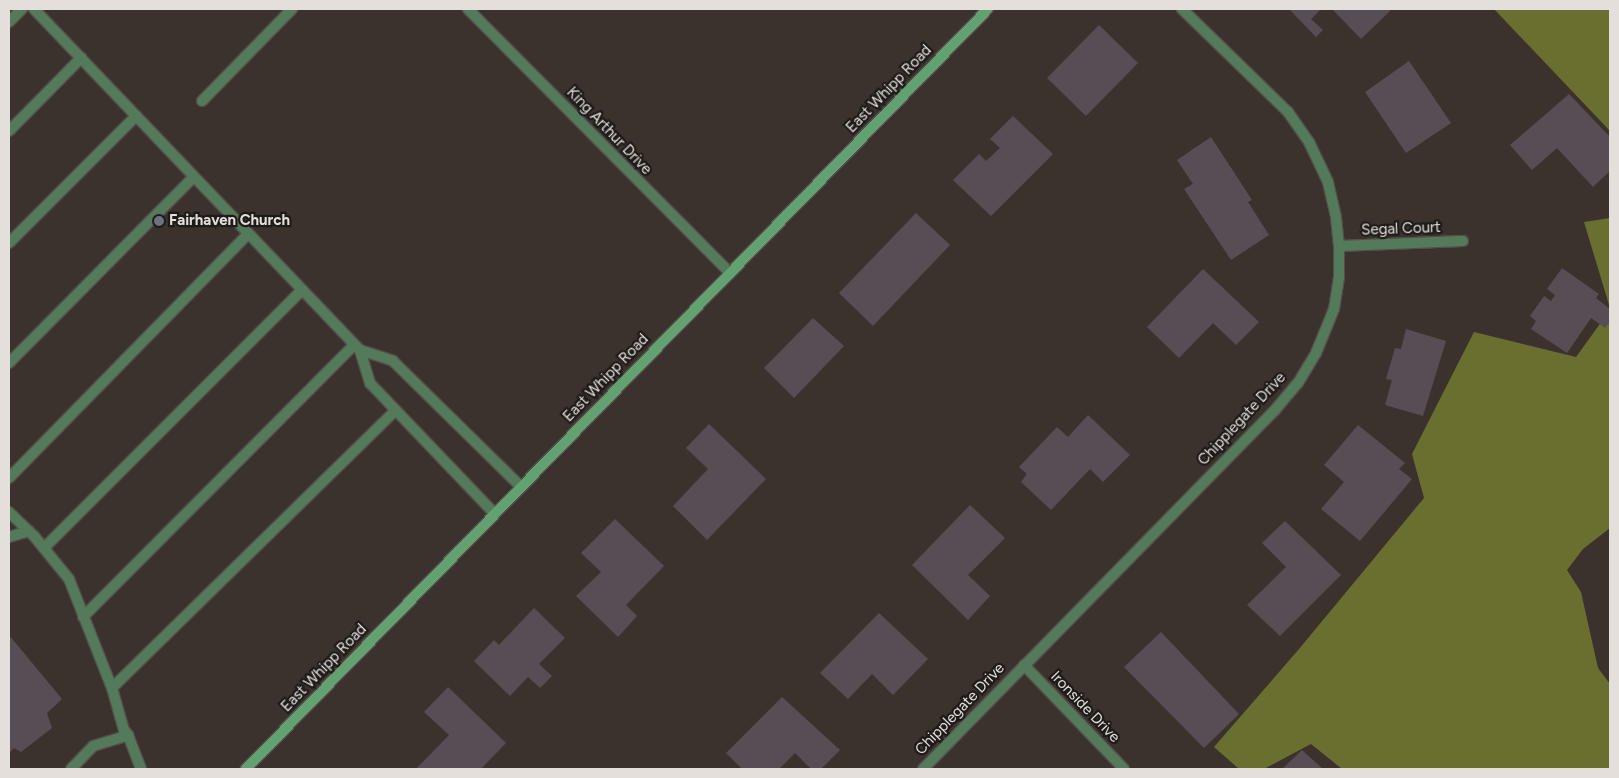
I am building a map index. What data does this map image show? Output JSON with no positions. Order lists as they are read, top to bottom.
{
  "streets": {
    "main road": ["East Whipp Road"],
    "street": [
      "King Arthur Drive",
      "Segal Court",
      "Chipplegate Drive",
      "Ironside Drive"
    ]
  },
  "crossings": [
    ["East Whipp Road", "King Arthur Drive"],
    ["Segal Court", "Chipplegate Drive"],
    ["Chipplegate Drive", "Ironside Drive"]
  ],
  "places": ["Fairhaven Church"]
}
